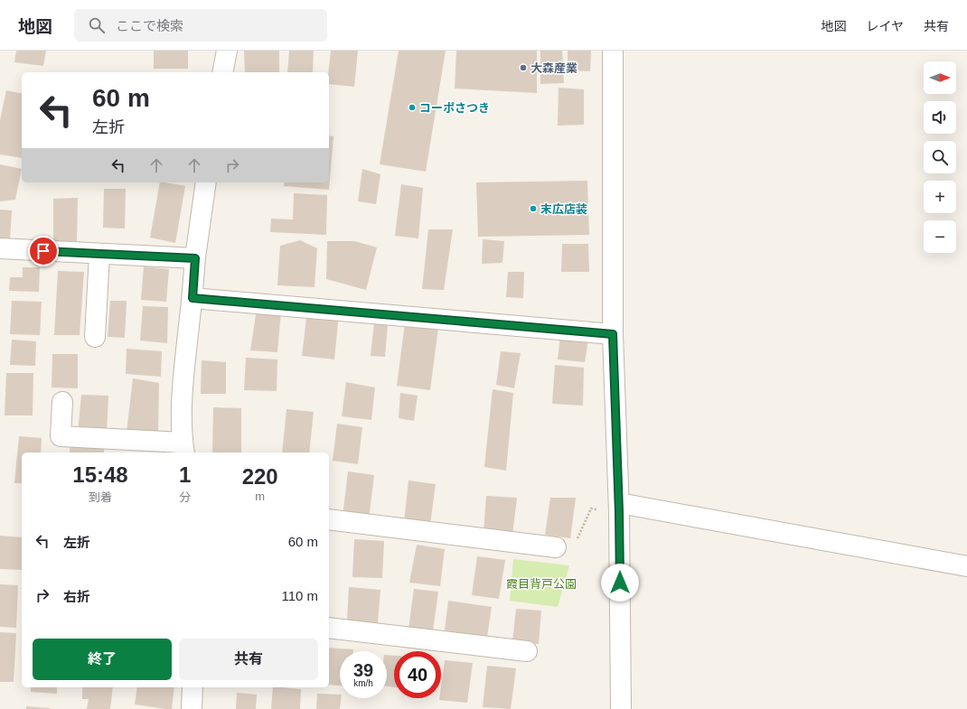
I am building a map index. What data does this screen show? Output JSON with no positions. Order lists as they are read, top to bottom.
{
  "parks": ["霞目背戸公園"],
  "places": ["大森産業", "コーポさつき", "末広店装"],
  "north": "right",
  "page": {
    "header": "地図",
    "search": "ここで検索",
    "nav": ["地図", "レイヤ", "共有"],
    "map_buttons": ["+", "−"],
    "turn": ["60 m", "左折"],
    "eta": [
      "15:48",
      "到着",
      "1",
      "分",
      "220",
      "m"
    ],
    "list": [
      {
        "name": "左折",
        "value": "60 m"
      },
      {
        "name": "右折",
        "value": "110 m"
      }
    ],
    "buttons": ["終了", "共有"],
    "speed": "39 km/h",
    "limit": "40"
  }
}
